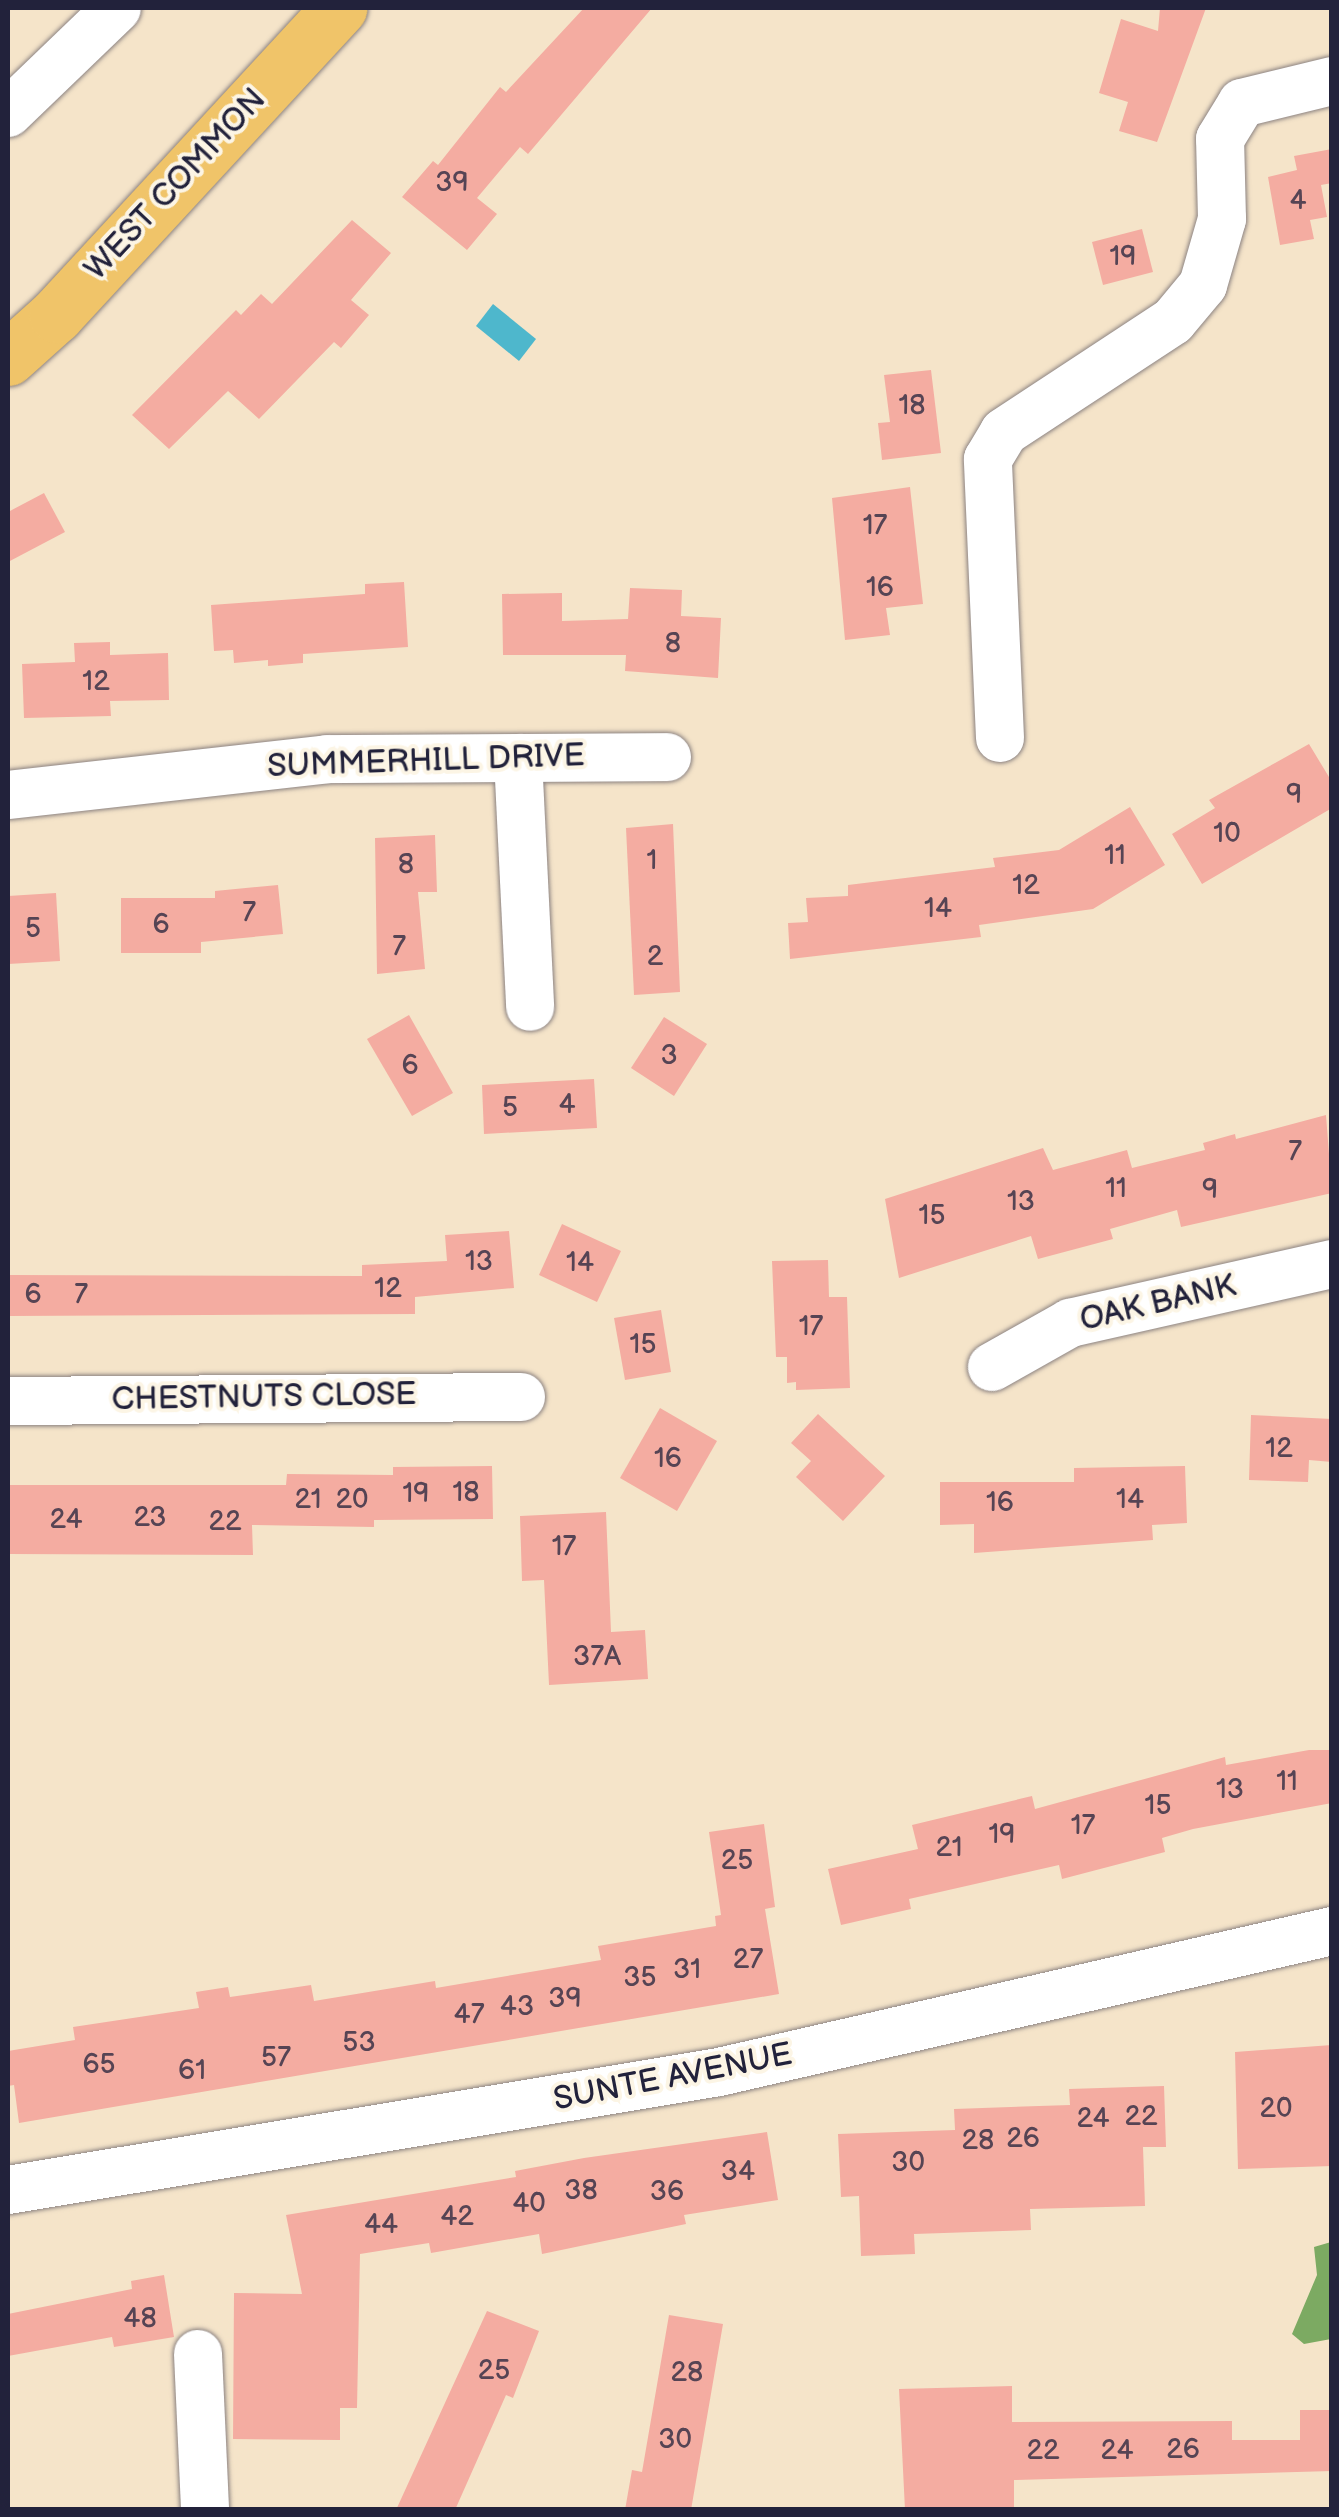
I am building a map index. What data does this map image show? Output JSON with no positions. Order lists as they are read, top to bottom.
{
  "streets": {
    "main road": ["WEST COMMON"],
    "street": [
      "SUMMERHILL DRIVE",
      "OAK BANK",
      "CHESTNUTS CLOSE",
      "SUNTE AVENUE"
    ]
  },
  "house_numbers": [
    "39",
    "4",
    "19",
    "18",
    "17",
    "16",
    "8",
    "12",
    "9",
    "10",
    "11",
    "1",
    "8",
    "12",
    "14",
    "7",
    "6",
    "5",
    "7",
    "2",
    "3",
    "6",
    "4",
    "5",
    "7",
    "11",
    "9",
    "13",
    "15",
    "13",
    "14",
    "12",
    "6",
    "7",
    "17",
    "15",
    "12",
    "16",
    "18",
    "19",
    "21",
    "20",
    "14",
    "16",
    "23",
    "24",
    "22",
    "17",
    "37A",
    "11",
    "13",
    "15",
    "17",
    "19",
    "21",
    "25",
    "27",
    "31",
    "35",
    "39",
    "43",
    "47",
    "53",
    "57",
    "65",
    "61",
    "20",
    "22",
    "24",
    "26",
    "28",
    "30",
    "34",
    "38",
    "36",
    "40",
    "42",
    "44",
    "48",
    "25",
    "28",
    "30",
    "26",
    "22",
    "24"
  ]
}
